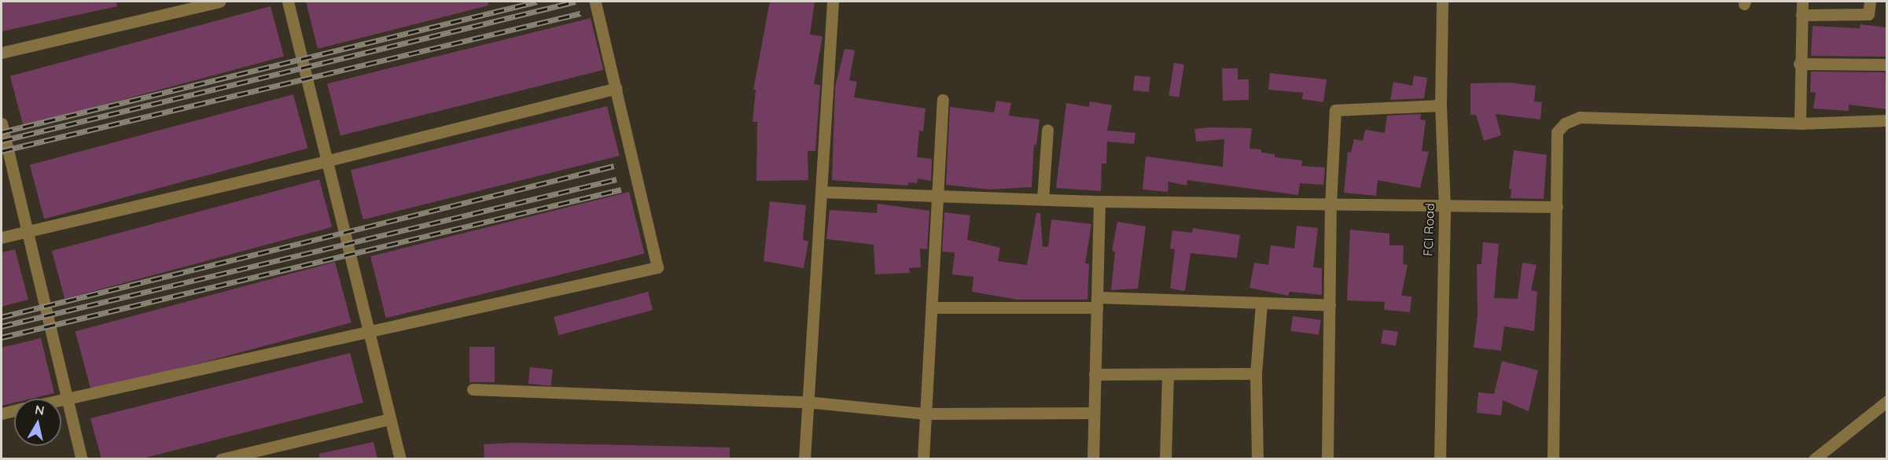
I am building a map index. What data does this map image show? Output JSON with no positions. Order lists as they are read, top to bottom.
{
  "streets": {
    "street": ["FCI Road"]
  },
  "north": "top"
}
